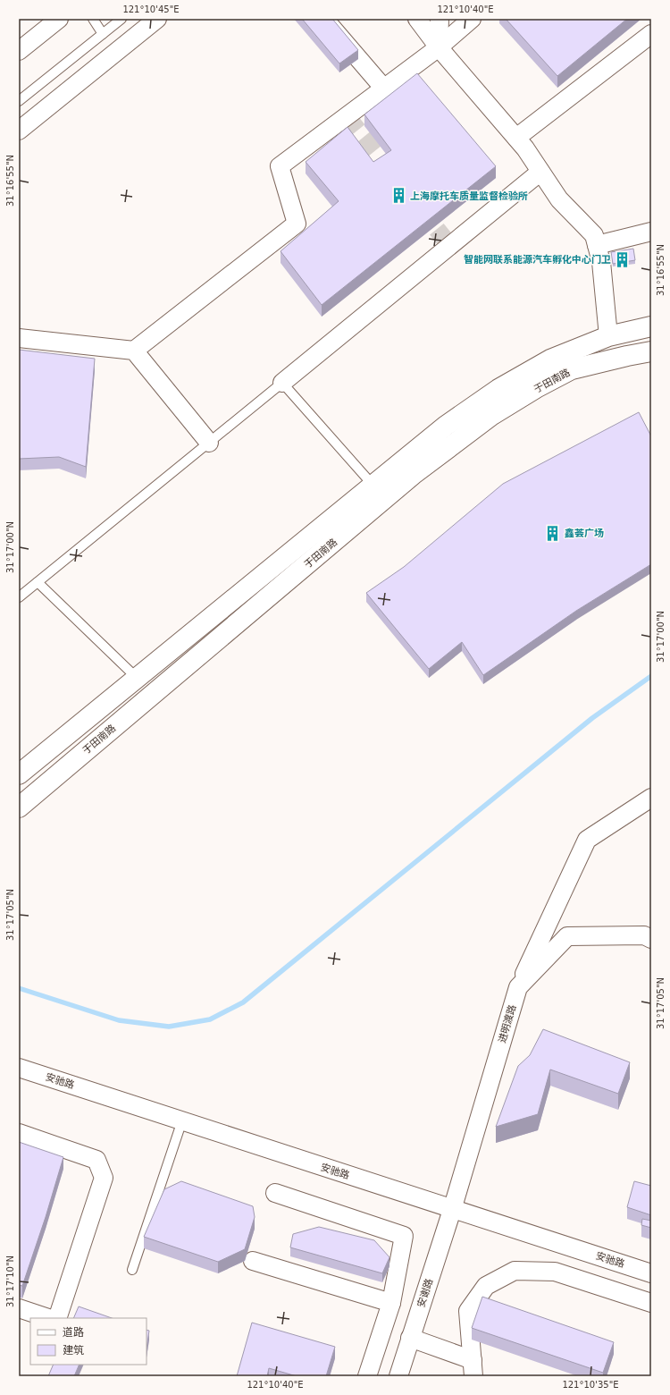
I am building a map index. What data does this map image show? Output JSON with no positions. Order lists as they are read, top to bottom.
{
  "streets": {
    "street": [
      "于田南路",
      "进明渡路",
      "安驰路",
      "安谢路"
    ]
  },
  "crossings": [
    ["进明渡路", "安驰路"],
    ["进明渡路", "安谢路"],
    ["安驰路", "安谢路"]
  ],
  "places": {
    "building": ["上海摩托车质量监督检验所", "智能网联系能源汽车孵化中心门卫", "鑫荟广场"]
  },
  "legend": ["道路", "建筑"],
  "coordinates": [
    "121°10'45\"E",
    "121°10'40\"E",
    "31°16'55\"N",
    "31°17'00\"N",
    "31°17'05\"N",
    "31°17'10\"N",
    "121°10'35\"E"
  ]
}
